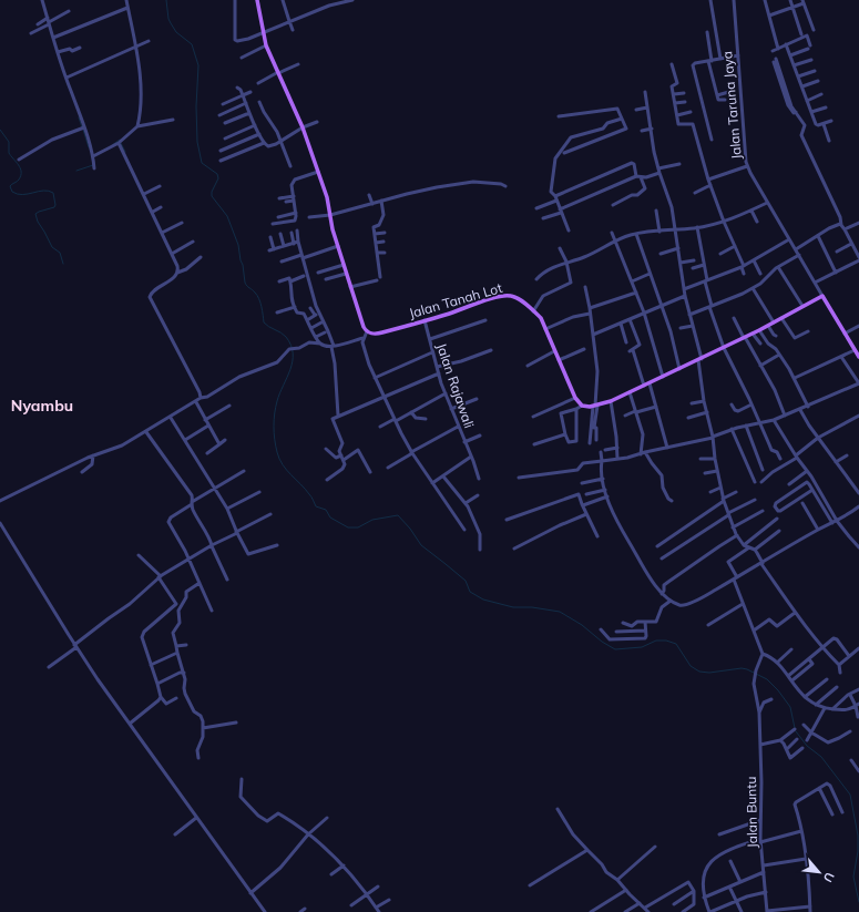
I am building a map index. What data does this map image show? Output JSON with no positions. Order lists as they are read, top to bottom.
{
  "streets": {
    "main road": ["Jalan Tanah Lot"],
    "street": ["Jalan Taruna Jaya", "Jalan Rajawali", "Jalan Buntu"]
  },
  "crossings": [
    ["Jalan Tanah Lot", "Jalan Rajawali"]
  ],
  "districts": ["Nyambu"],
  "north": "bottom right"
}
